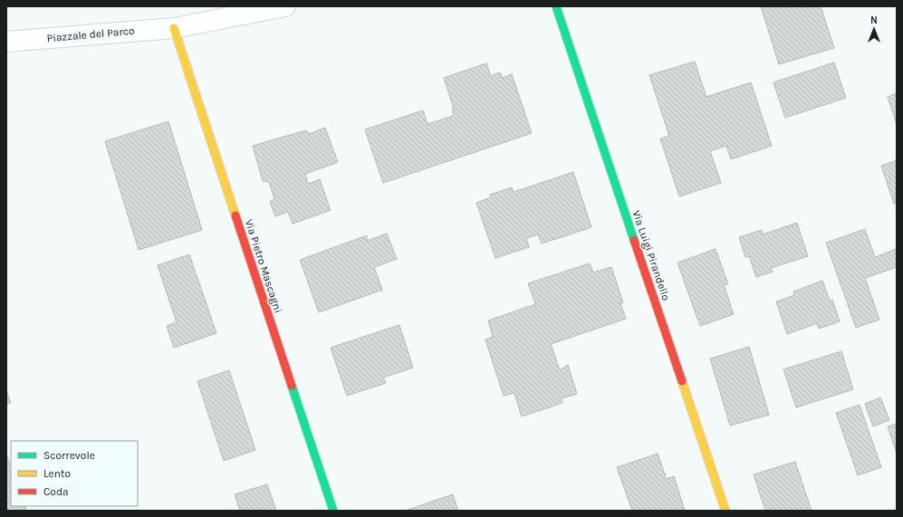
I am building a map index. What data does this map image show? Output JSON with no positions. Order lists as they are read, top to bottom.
{
  "streets": {
    "street": ["Piazzale del Parco", "Via Luigi Pirandello", "Via Pietro Mascagni"]
  },
  "crossings": [
    ["Piazzale del Parco", "Via Pietro Mascagni"]
  ],
  "legend": ["Scorrevole", "Lento", "Coda"],
  "north": "top"
}
